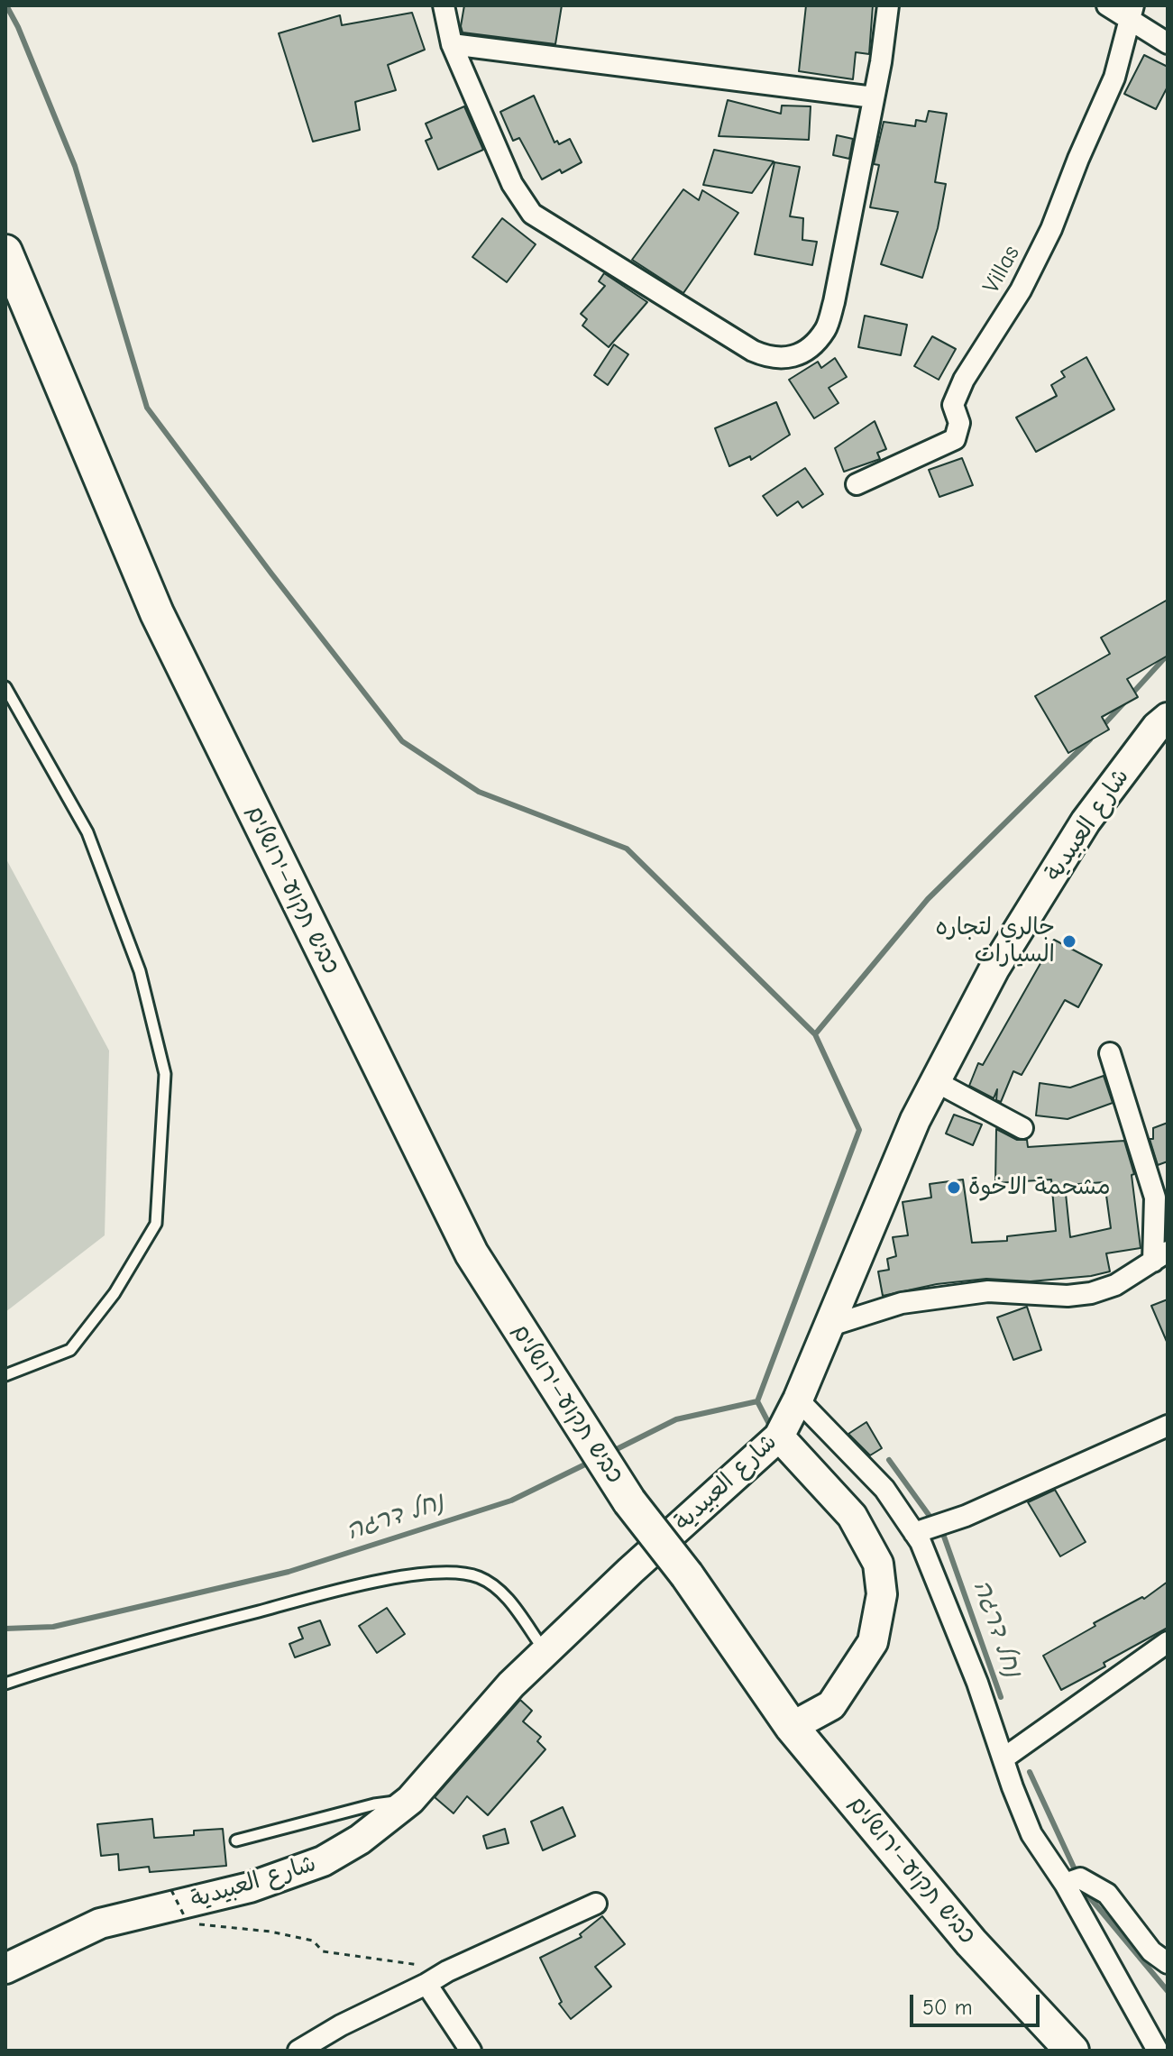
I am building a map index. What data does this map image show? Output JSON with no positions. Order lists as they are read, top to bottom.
{
  "streets": {
    "main road": ["شارع العبيدية", "כביש תקוע–ירושלים"],
    "street": ["Villas"]
  },
  "water": ["נחל דרגה"],
  "places": ["جالري لتجاره السيارات", "مشحمة الاخوة"],
  "scale_bar": "50 m"
}
